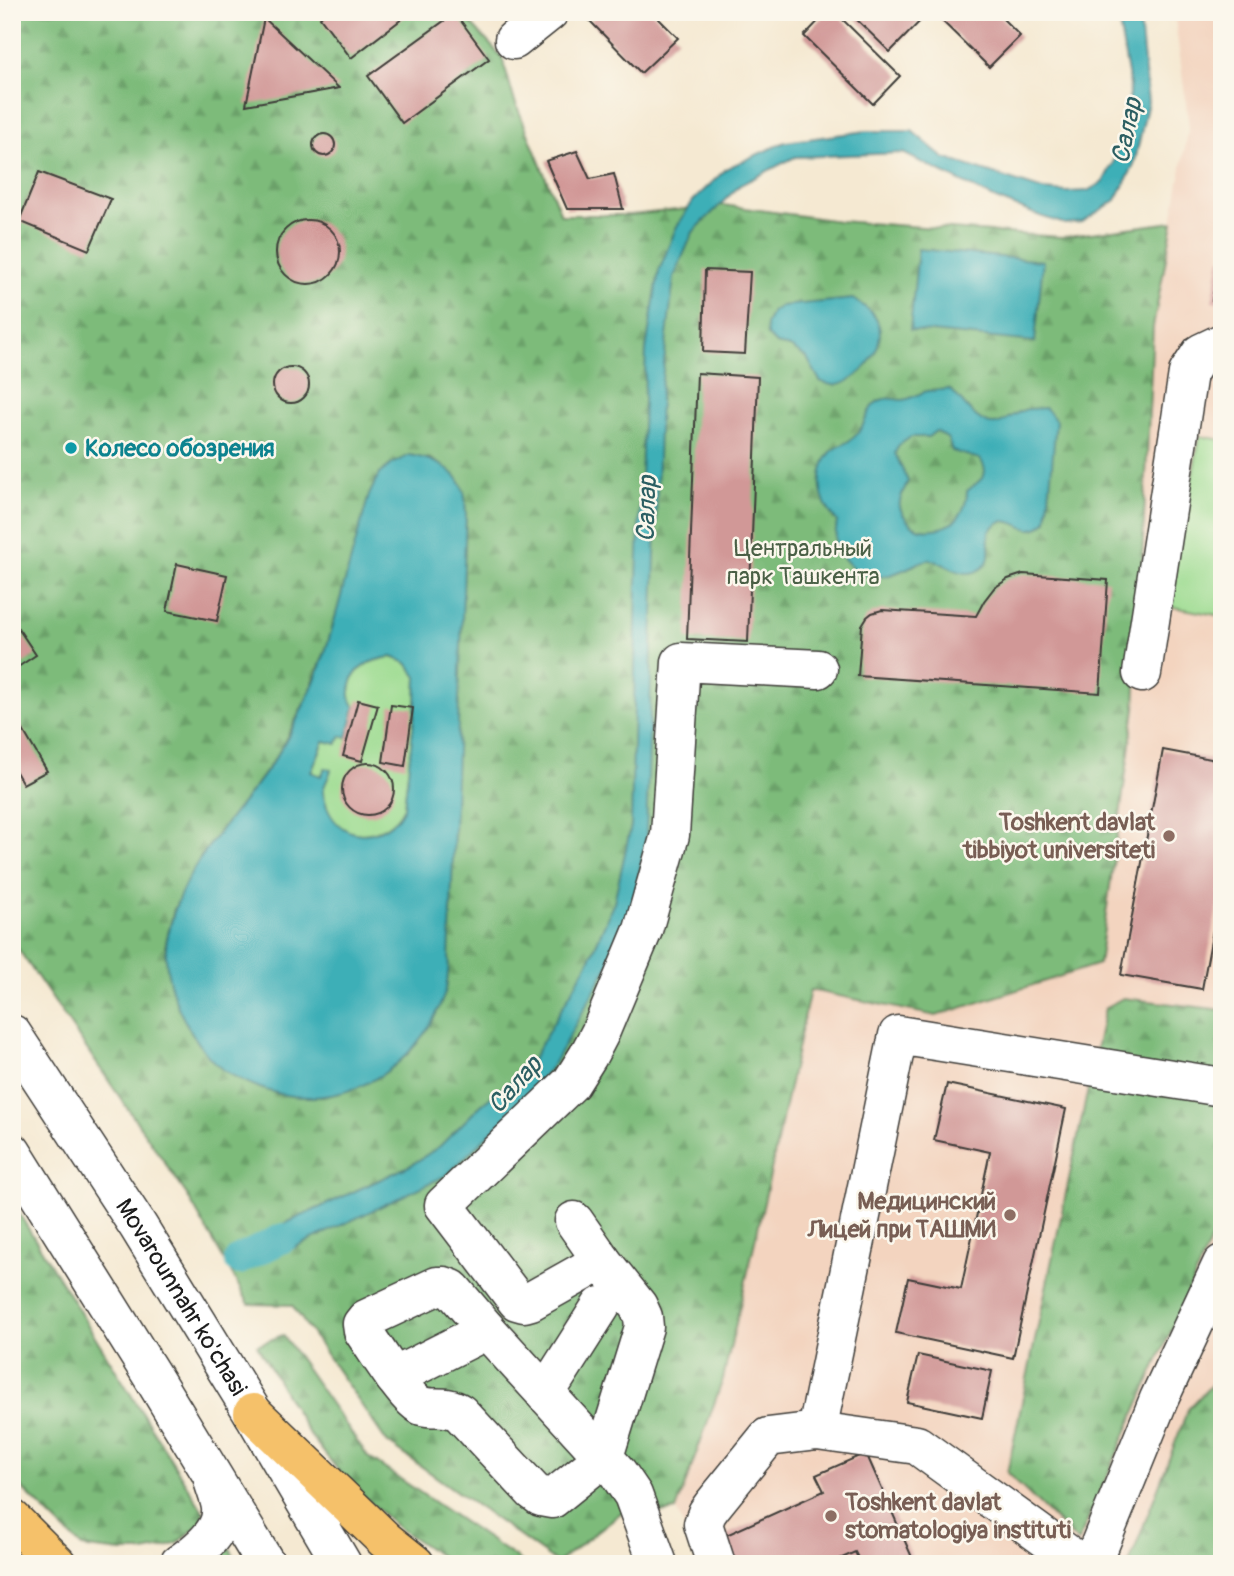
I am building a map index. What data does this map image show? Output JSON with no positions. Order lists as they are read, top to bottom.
{
  "streets": {
    "street": ["Movarounnahr ko'chasi"]
  },
  "water": ["Салар"],
  "parks": ["Центральный парк Ташкента"],
  "places": [
    "Колесо обозрения",
    "Toshkent davlat tibbiyot universiteti",
    "Медицинский Лицей при ТАШМИ",
    "Toshkent davlat stomatologiya instituti"
  ]
}
